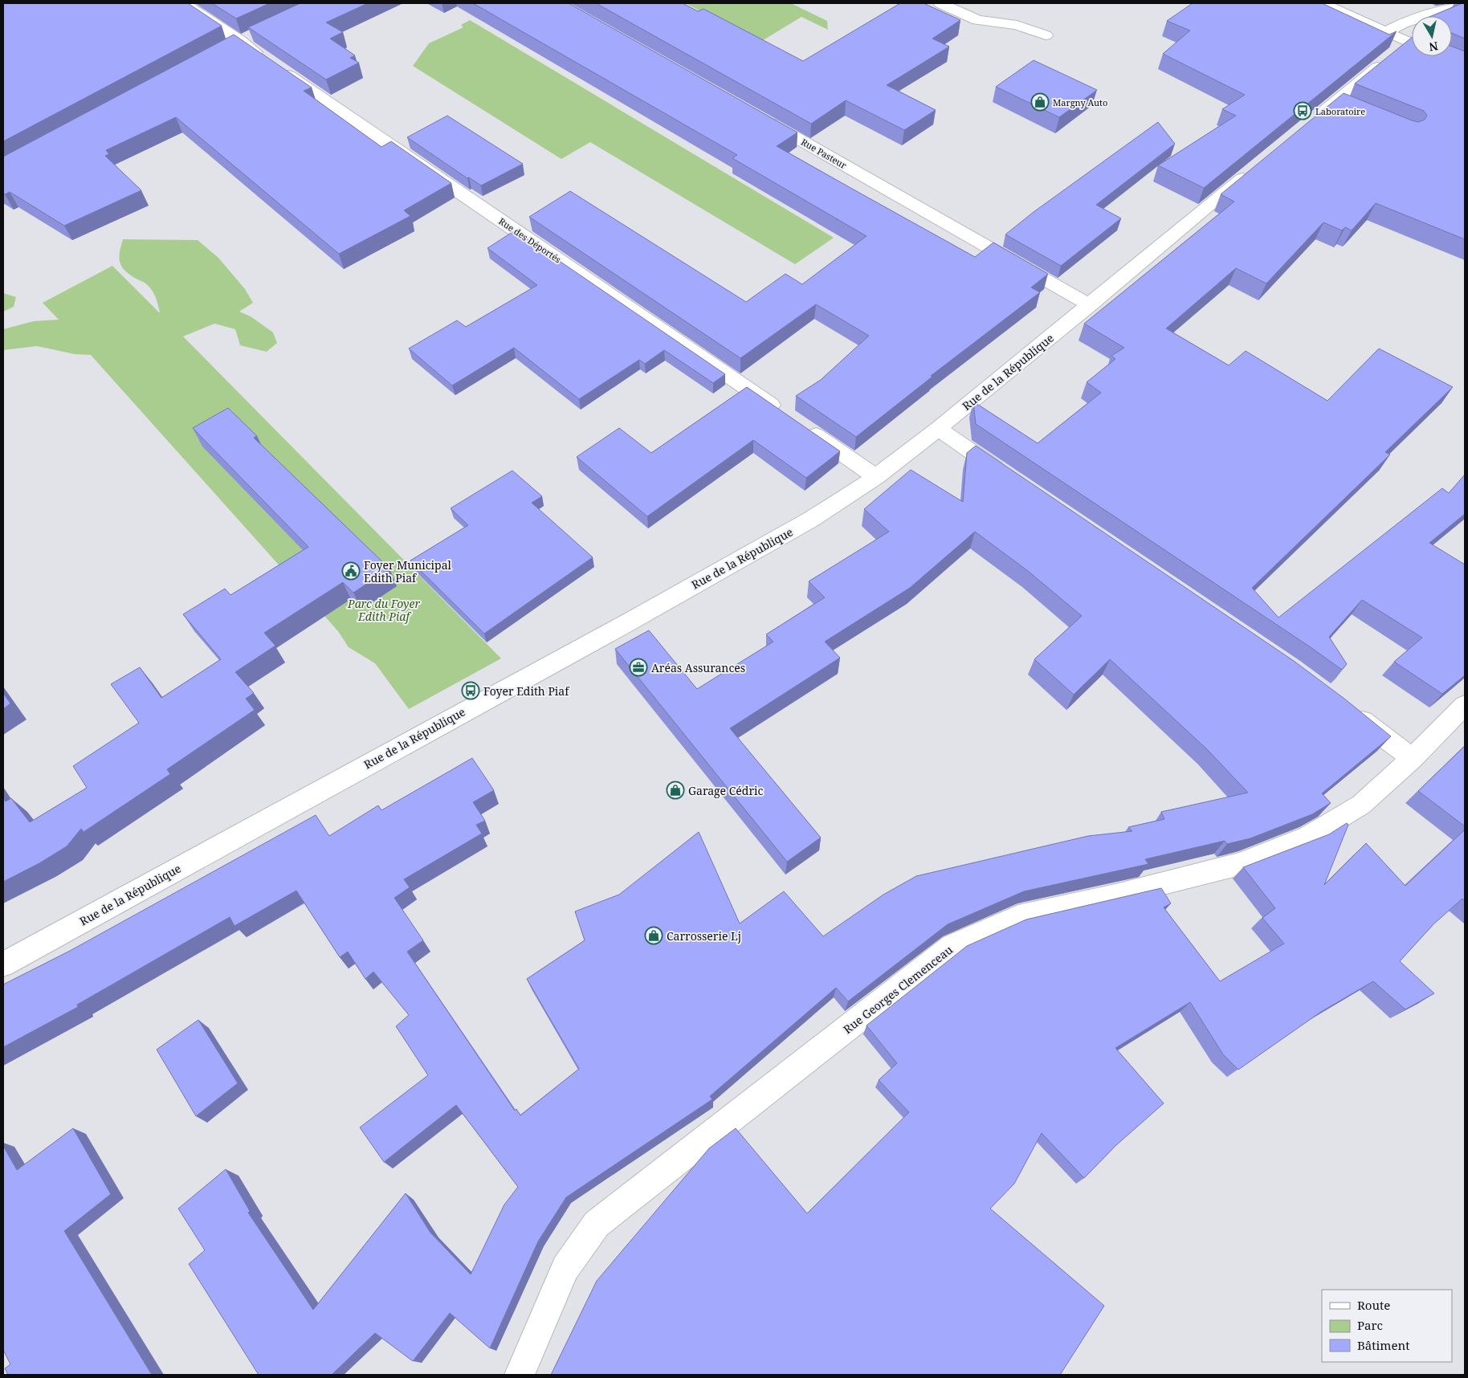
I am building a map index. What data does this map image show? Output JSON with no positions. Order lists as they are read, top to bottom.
{
  "streets": {
    "street": [
      "Rue Pasteur",
      "Rue des Déportés",
      "Rue de la République",
      "Rue Georges Clemenceau"
    ]
  },
  "crossings": [
    ["Rue Pasteur", "Rue de la République"]
  ],
  "parks": ["Parc du Foyer Edith Piaf"],
  "places": {
    "shop": ["Margny Auto", "Garage Cédric", "Carrosserie Lj"],
    "bus stop": ["Laboratoire", "Foyer Edith Piaf"],
    "public building": ["Foyer Municipal Edith Piaf"],
    "office": ["Aréas Assurances"]
  },
  "legend": ["Route", "Parc", "Bâtiment"],
  "north": "bottom"
}
